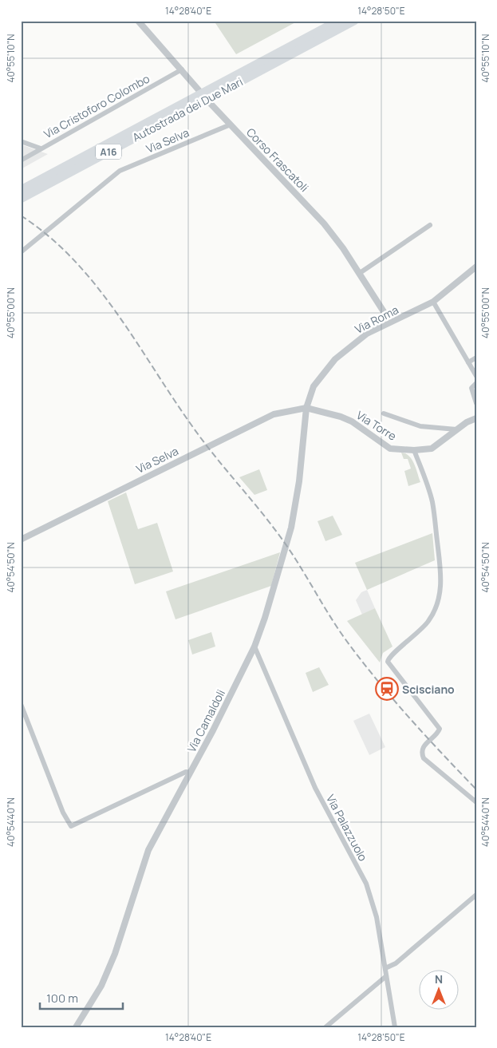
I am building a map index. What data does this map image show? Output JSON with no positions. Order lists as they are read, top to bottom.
{
  "streets": {
    "highway": ["Autostrada dei Due Mari", "A16"],
    "street": [
      "Via Cristoforo Colombo",
      "Via Selva",
      "Corso Frascatoli",
      "Via Roma",
      "Via Torre",
      "Via Camaldoli",
      "Via Palazzuolo"
    ]
  },
  "crossings": [
    ["Via Cristoforo Colombo", "Corso Frascatoli"],
    ["Via Selva", "Corso Frascatoli"],
    ["Via Selva", "Via Roma"],
    ["Via Selva", "Via Torre"],
    ["Via Selva", "Via Camaldoli"],
    ["Corso Frascatoli", "Via Roma"],
    ["Via Roma", "Via Torre"],
    ["Via Roma", "Via Camaldoli"],
    ["Via Torre", "Via Camaldoli"],
    ["Via Camaldoli", "Via Palazzuolo"]
  ],
  "places": {
    "station": ["Scisciano"]
  },
  "scale_bar": "100 m",
  "north": "top",
  "coordinates": [
    "14°28'40\"E",
    "14°28'50\"E",
    "40°55'10\"N",
    "40°55'00\"N",
    "40°54'50\"N",
    "40°54'40\"N"
  ]
}
